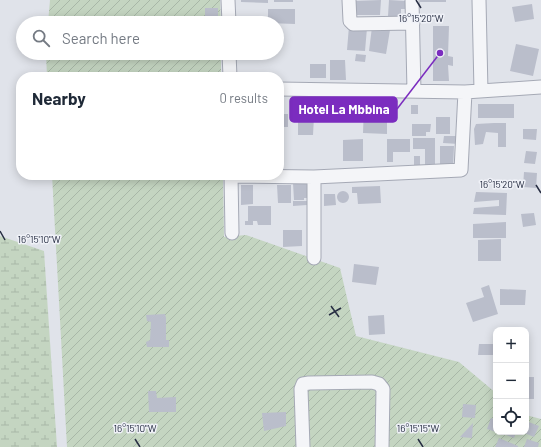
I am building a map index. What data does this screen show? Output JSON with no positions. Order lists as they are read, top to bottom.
{
  "places": ["Hotel La Mbbina"],
  "page": {
    "search": "Search here",
    "heading": ["Nearby", "0 results"],
    "map_buttons": ["+", "−"]
  },
  "coordinates": ["16°15'20\"W", "16°15'10\"W", "16°15'15\"W"]
}
